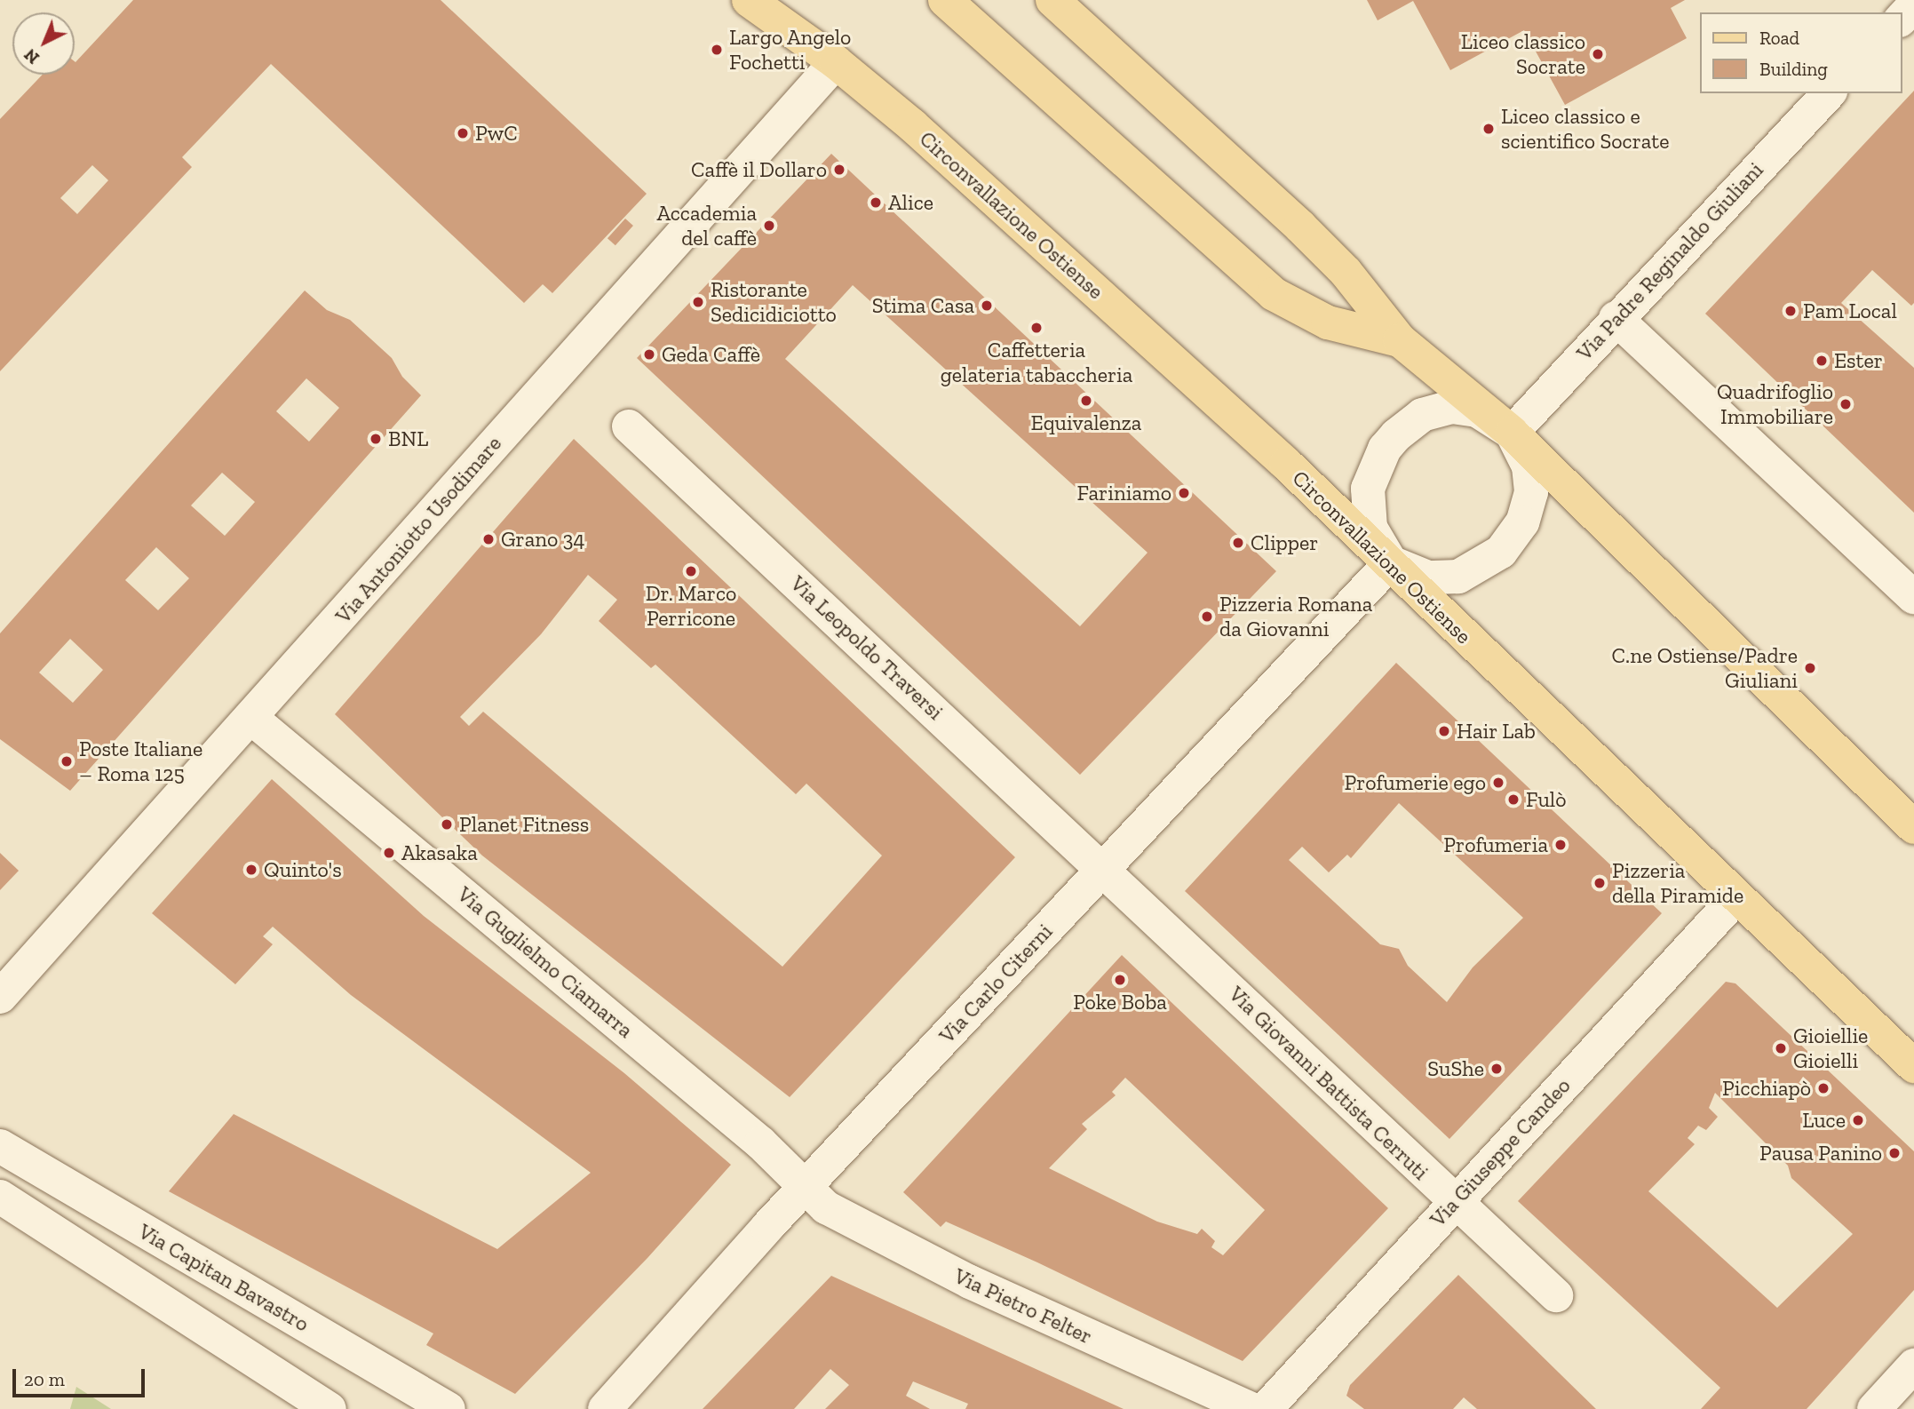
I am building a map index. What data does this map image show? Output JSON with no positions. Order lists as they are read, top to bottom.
{
  "streets": {
    "main road": ["Circonvallazione Ostiense"],
    "street": [
      "Via Padre Reginaldo Giuliani",
      "Via Antoniotto Usodimare",
      "Via Leopoldo Traversi",
      "Via Guglielmo Ciamarra",
      "Via Carlo Citerni",
      "Via Giovanni Battista Cerruti",
      "Via Giuseppe Candeo",
      "Via Capitan Bavastro",
      "Via Pietro Felter"
    ]
  },
  "crossings": [
    ["Circonvallazione Ostiense", "Via Padre Reginaldo Giuliani"],
    ["Circonvallazione Ostiense", "Via Antoniotto Usodimare"],
    ["Circonvallazione Ostiense", "Via Carlo Citerni"],
    ["Circonvallazione Ostiense", "Via Giuseppe Candeo"],
    ["Via Padre Reginaldo Giuliani", "Via Carlo Citerni"],
    ["Via Antoniotto Usodimare", "Via Guglielmo Ciamarra"],
    ["Via Leopoldo Traversi", "Via Carlo Citerni"],
    ["Via Leopoldo Traversi", "Via Giovanni Battista Cerruti"],
    ["Via Guglielmo Ciamarra", "Via Carlo Citerni"],
    ["Via Guglielmo Ciamarra", "Via Pietro Felter"],
    ["Via Carlo Citerni", "Via Giovanni Battista Cerruti"],
    ["Via Carlo Citerni", "Via Pietro Felter"],
    ["Via Giovanni Battista Cerruti", "Via Giuseppe Candeo"]
  ],
  "places": [
    "Largo Angelo Fochetti",
    "Liceo classico Socrate",
    "Liceo classico e scientifico Socrate",
    "PwC",
    "Caffè il Dollaro",
    "Alice",
    "Accademia del caffè",
    "Ristorante Sedicidiciotto",
    "Stima Casa",
    "Pam Local",
    "Caffetteria gelateria tabaccheria",
    "Geda Caffè",
    "Ester",
    "Equivalenza",
    "Quadrifoglio Immobiliare",
    "BNL",
    "Fariniamo",
    "Grano 34",
    "Clipper",
    "Dr. Marco Perricone",
    "Pizzeria Romana da Giovanni",
    "C.ne Ostiense/Padre Giuliani",
    "Hair Lab",
    "Poste Italiane – Roma 125",
    "Profumerie ego",
    "Fulò",
    "Planet Fitness",
    "Profumeria",
    "Akasaka",
    "Quinto's",
    "Pizzeria della Piramide",
    "Poke Boba",
    "Gioiellie Gioielli",
    "SuShe",
    "Picchiapò",
    "Luce",
    "Pausa Panino"
  ],
  "legend": ["Road", "Building"],
  "scale_bar": "20 m",
  "north": "bottom left"
}
